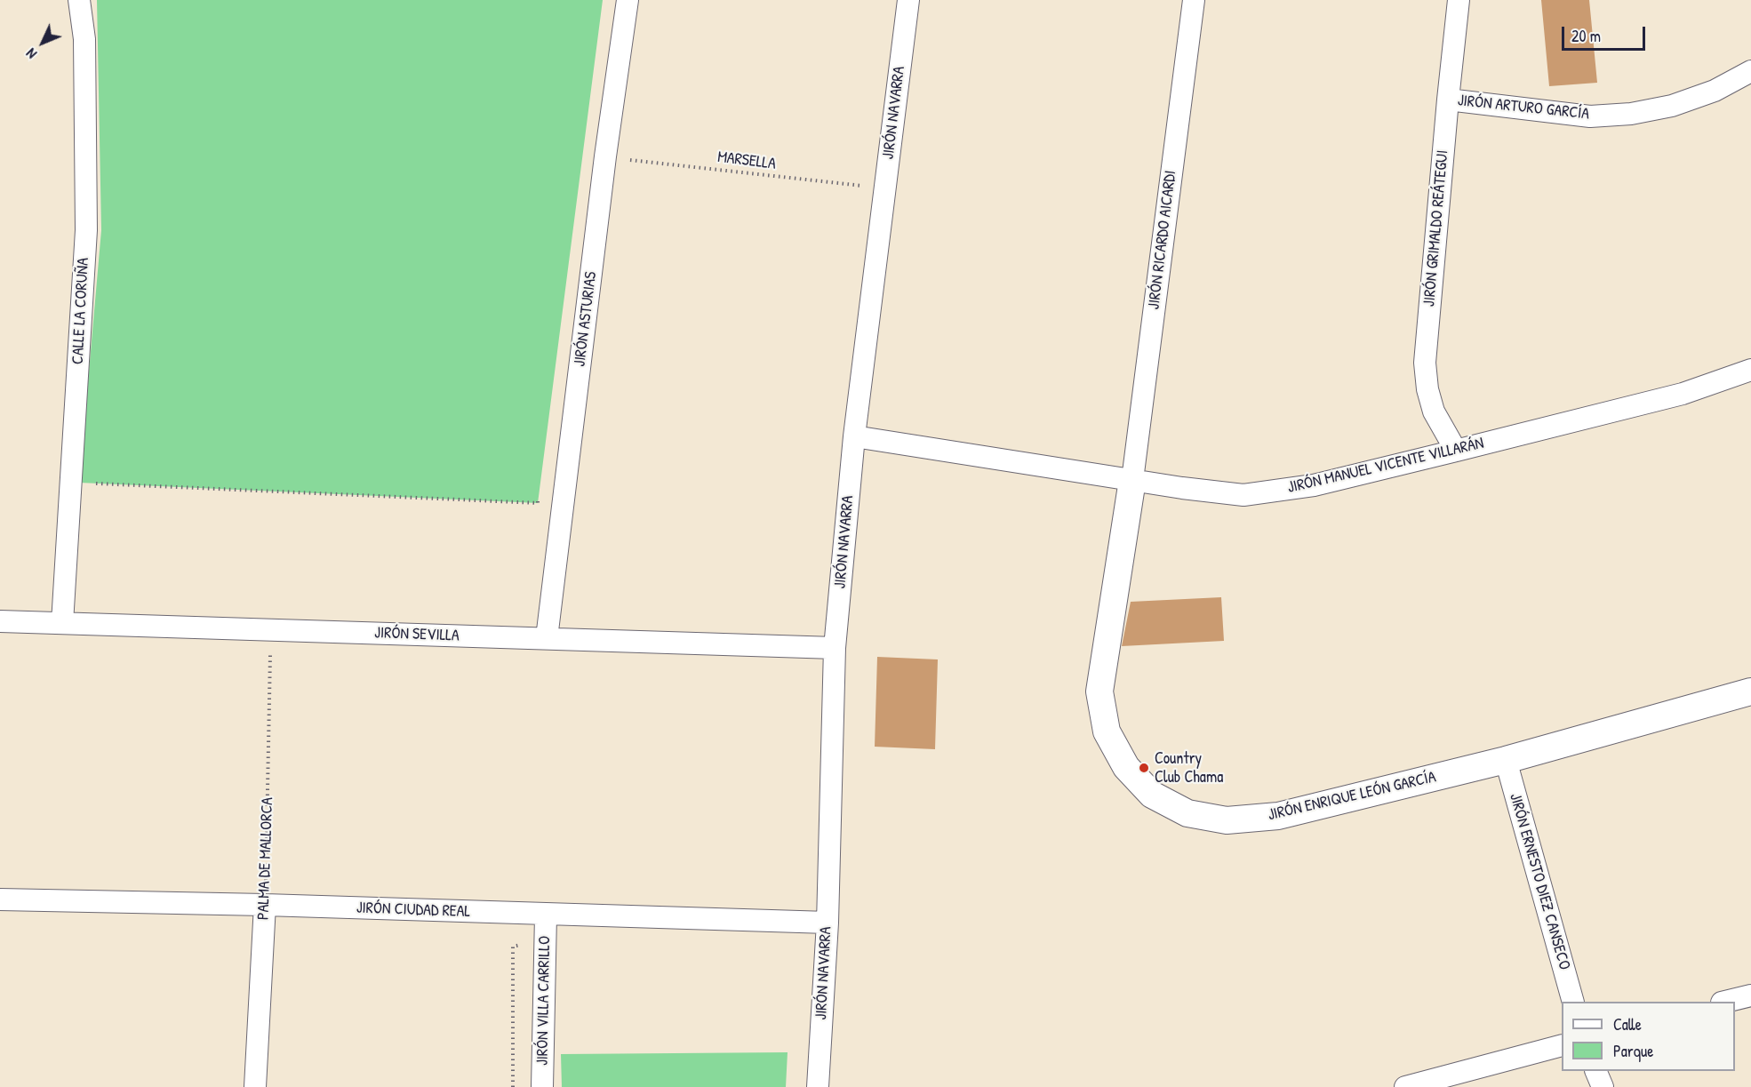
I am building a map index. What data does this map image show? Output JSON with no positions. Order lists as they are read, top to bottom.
{
  "streets": {
    "street": [
      "JIRÓN ARTURO GARCÍA",
      "JIRÓN NAVARRA",
      "JIRÓN GRIMALDO REÁTEGUI",
      "JIRÓN RICARDO AICARDI",
      "CALLE LA CORUÑA",
      "JIRÓN ASTURIAS",
      "JIRÓN MANUEL VICENTE VILLARÁN",
      "JIRÓN SEVILLA",
      "JIRÓN ENRIQUE LEÓN GARCÍA",
      "PALMA DE MALLORCA",
      "JIRÓN ERNESTO DIEZ CANSECO",
      "JIRÓN CIUDAD REAL",
      "JIRÓN VILLA CARRILLO"
    ],
    "path": ["MARSELLA"]
  },
  "crossings": [
    ["JIRÓN ARTURO GARCÍA", "JIRÓN GRIMALDO REÁTEGUI"],
    ["JIRÓN NAVARRA", "MARSELLA"],
    ["JIRÓN NAVARRA", "JIRÓN MANUEL VICENTE VILLARÁN"],
    ["JIRÓN NAVARRA", "JIRÓN SEVILLA"],
    ["JIRÓN NAVARRA", "JIRÓN CIUDAD REAL"],
    ["MARSELLA", "JIRÓN ASTURIAS"],
    ["JIRÓN GRIMALDO REÁTEGUI", "JIRÓN MANUEL VICENTE VILLARÁN"],
    ["JIRÓN RICARDO AICARDI", "JIRÓN MANUEL VICENTE VILLARÁN"],
    ["JIRÓN RICARDO AICARDI", "JIRÓN ENRIQUE LEÓN GARCÍA"],
    ["CALLE LA CORUÑA", "JIRÓN SEVILLA"],
    ["JIRÓN ASTURIAS", "JIRÓN SEVILLA"],
    ["JIRÓN MANUEL VICENTE VILLARÁN", "JIRÓN ENRIQUE LEÓN GARCÍA"],
    ["JIRÓN SEVILLA", "PALMA DE MALLORCA"],
    ["JIRÓN ENRIQUE LEÓN GARCÍA", "JIRÓN ERNESTO DIEZ CANSECO"],
    ["PALMA DE MALLORCA", "JIRÓN CIUDAD REAL"],
    ["JIRÓN CIUDAD REAL", "JIRÓN VILLA CARRILLO"]
  ],
  "places": ["Country Club Chama"],
  "legend": ["Calle", "Parque"],
  "scale_bar": "20 m",
  "north": "bottom left"
}
